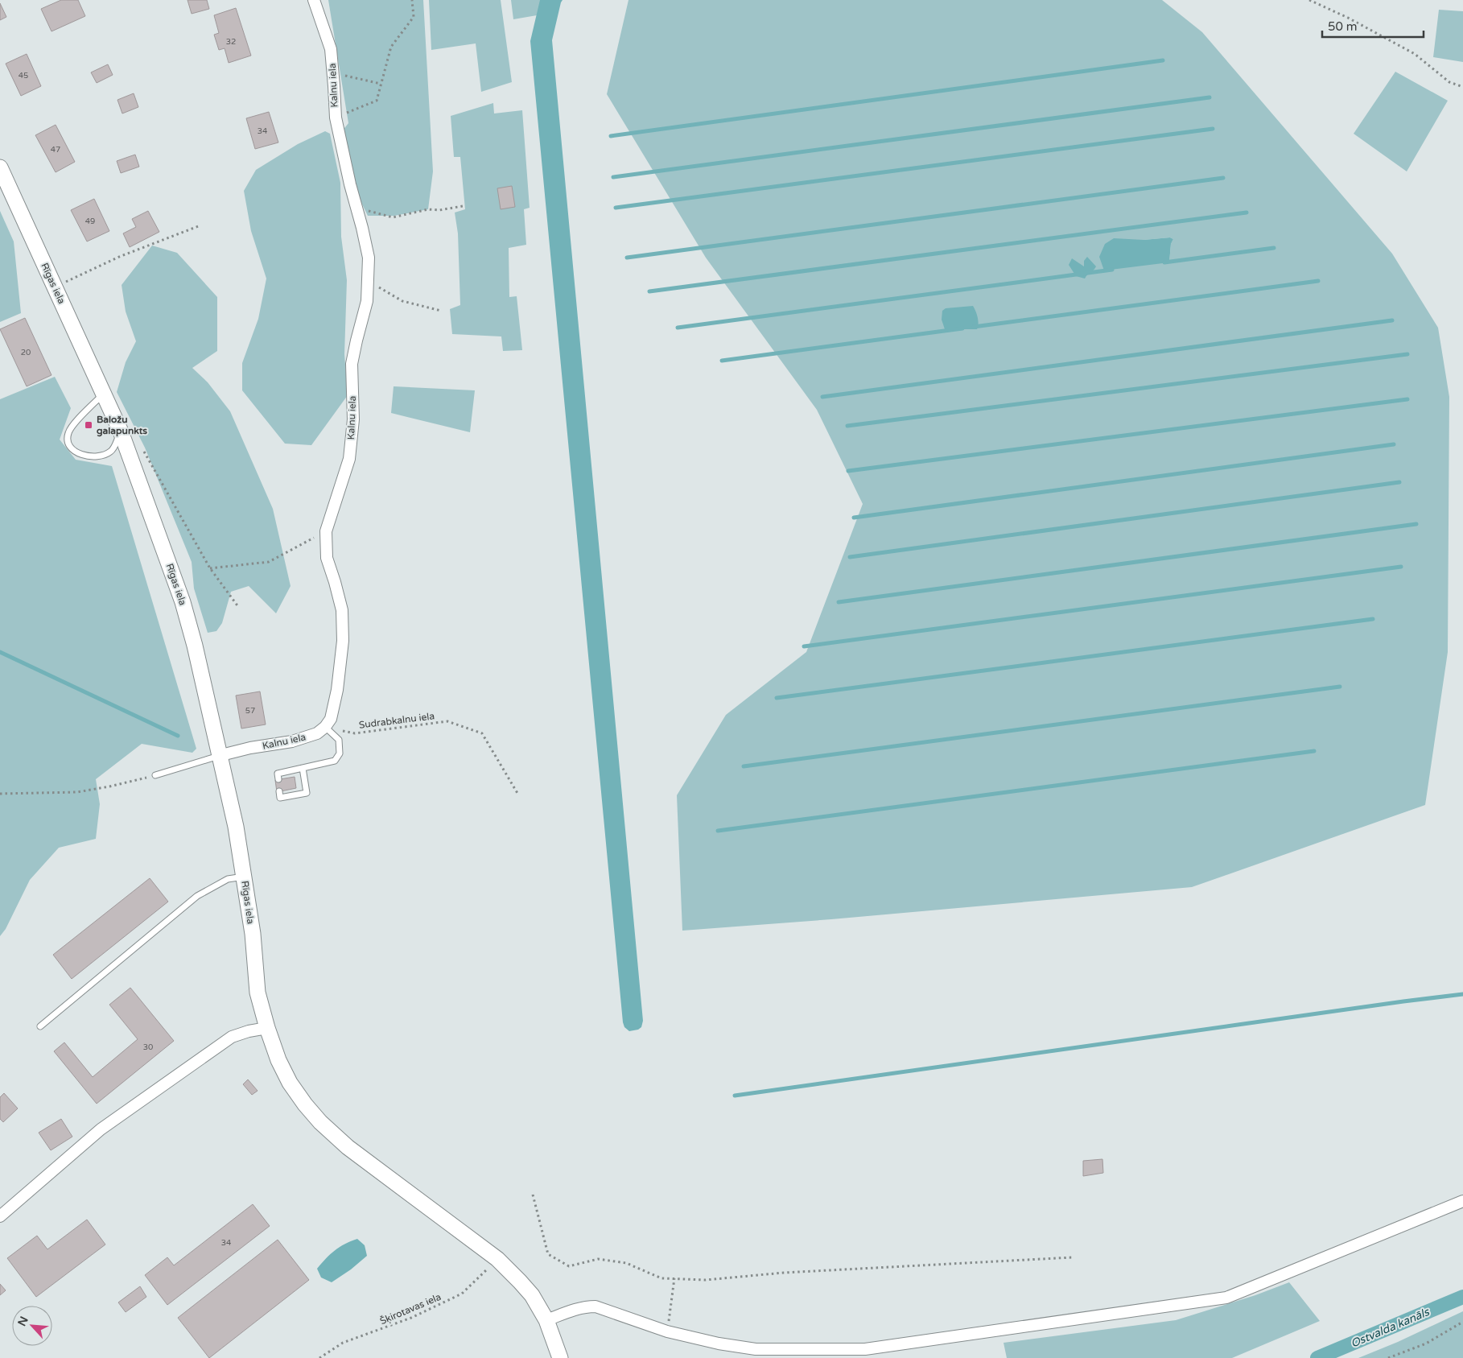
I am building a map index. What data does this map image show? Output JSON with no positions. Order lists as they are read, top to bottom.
{
  "streets": {
    "street": ["Kalnu iela", "Rīgas iela"],
    "path": ["Sudrabkalnu iela", "Šķirotavas iela"]
  },
  "crossings": [
    ["Kalnu iela", "Rīgas iela"],
    ["Kalnu iela", "Sudrabkalnu iela"],
    ["Rīgas iela", "Šķirotavas iela"]
  ],
  "water": ["Ostvalda kanāls"],
  "places": {
    "transit": ["Baložu galapunkts"]
  },
  "house_numbers": [
    "32",
    "45",
    "34",
    "47",
    "49",
    "20",
    "57",
    "30",
    "34"
  ],
  "scale_bar": "50 m",
  "north": "top left"
}
